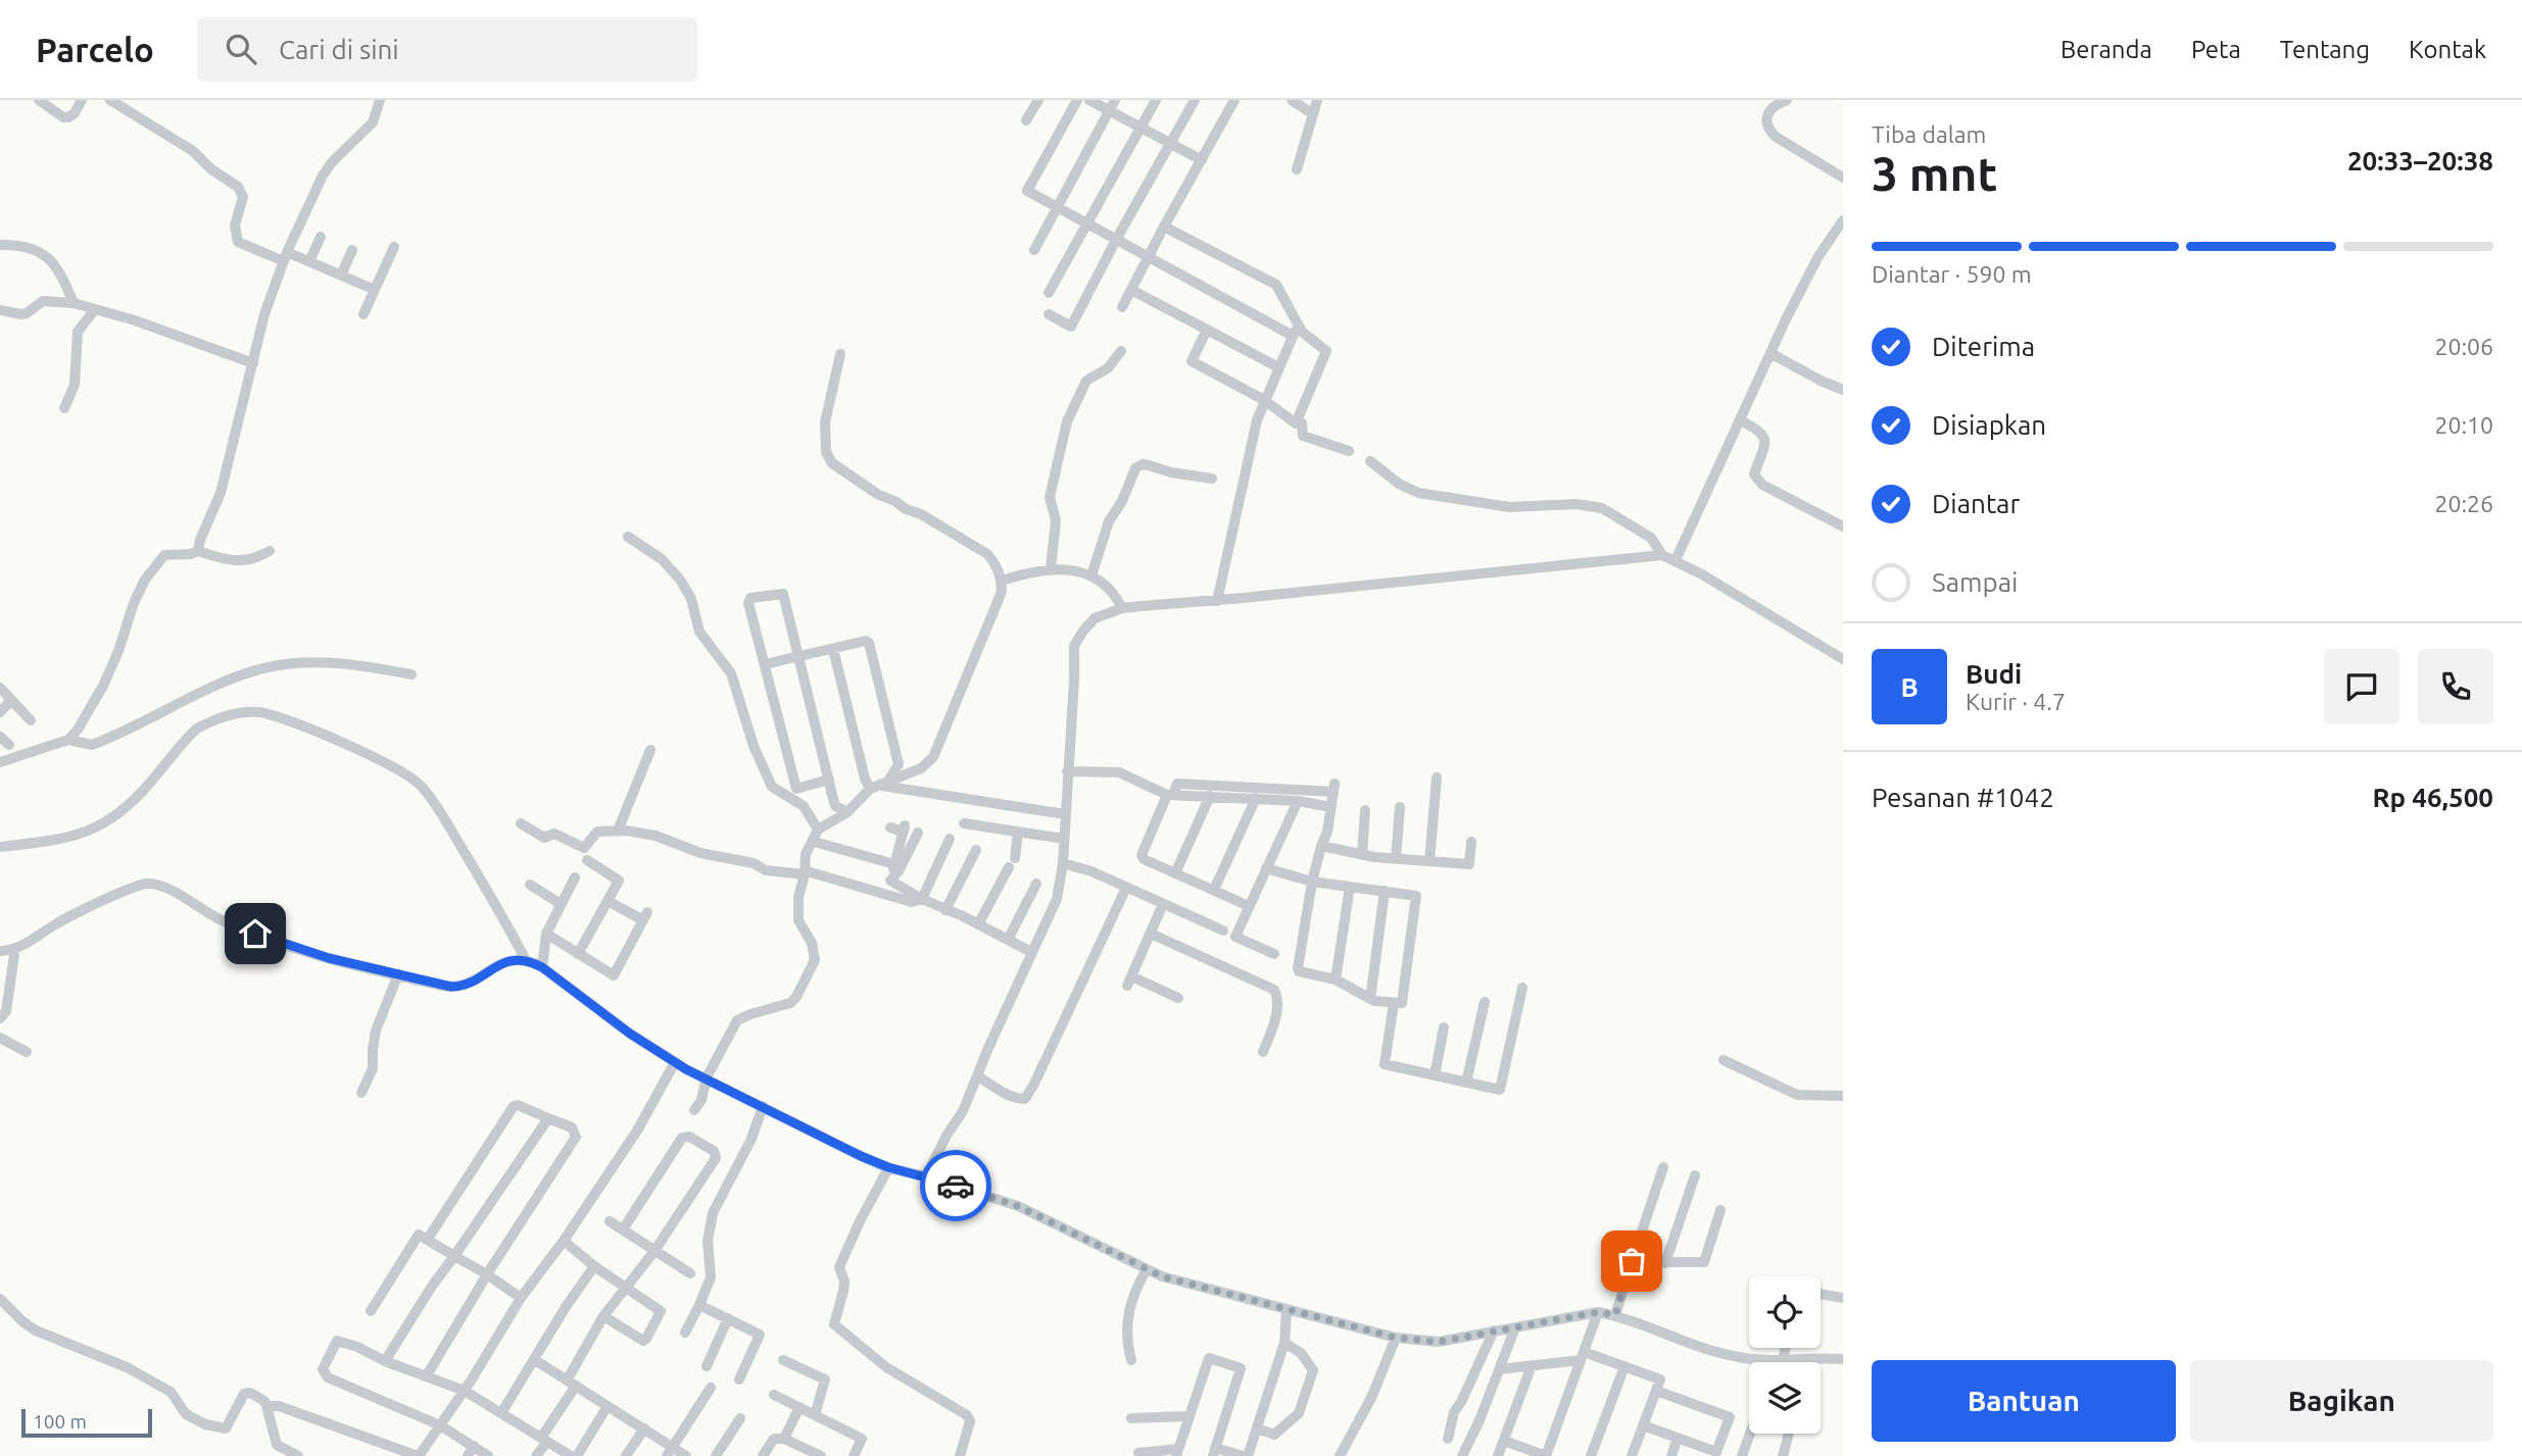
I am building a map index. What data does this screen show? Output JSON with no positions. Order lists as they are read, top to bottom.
{
  "scale_bar": "100 m",
  "page": {
    "header": "Parcelo",
    "search": "Cari di sini",
    "nav": [
      "Beranda",
      "Peta",
      "Tentang",
      "Kontak"
    ],
    "heading": ["3 mnt", "Tiba dalam", "20:33–20:38"],
    "panel": [
      "Budi",
      "Kurir · 4.7",
      "Pesanan #1042",
      "Rp 46,500"
    ],
    "bar": "Diantar · 590 m",
    "list": [
      ["Diterima", "20:06"],
      ["Disiapkan", "20:10"],
      ["Diantar", "20:26"],
      "Sampai"
    ],
    "round": "B",
    "buttons": ["Bantuan", "Bagikan"],
    "scale": "100 m"
  }
}
